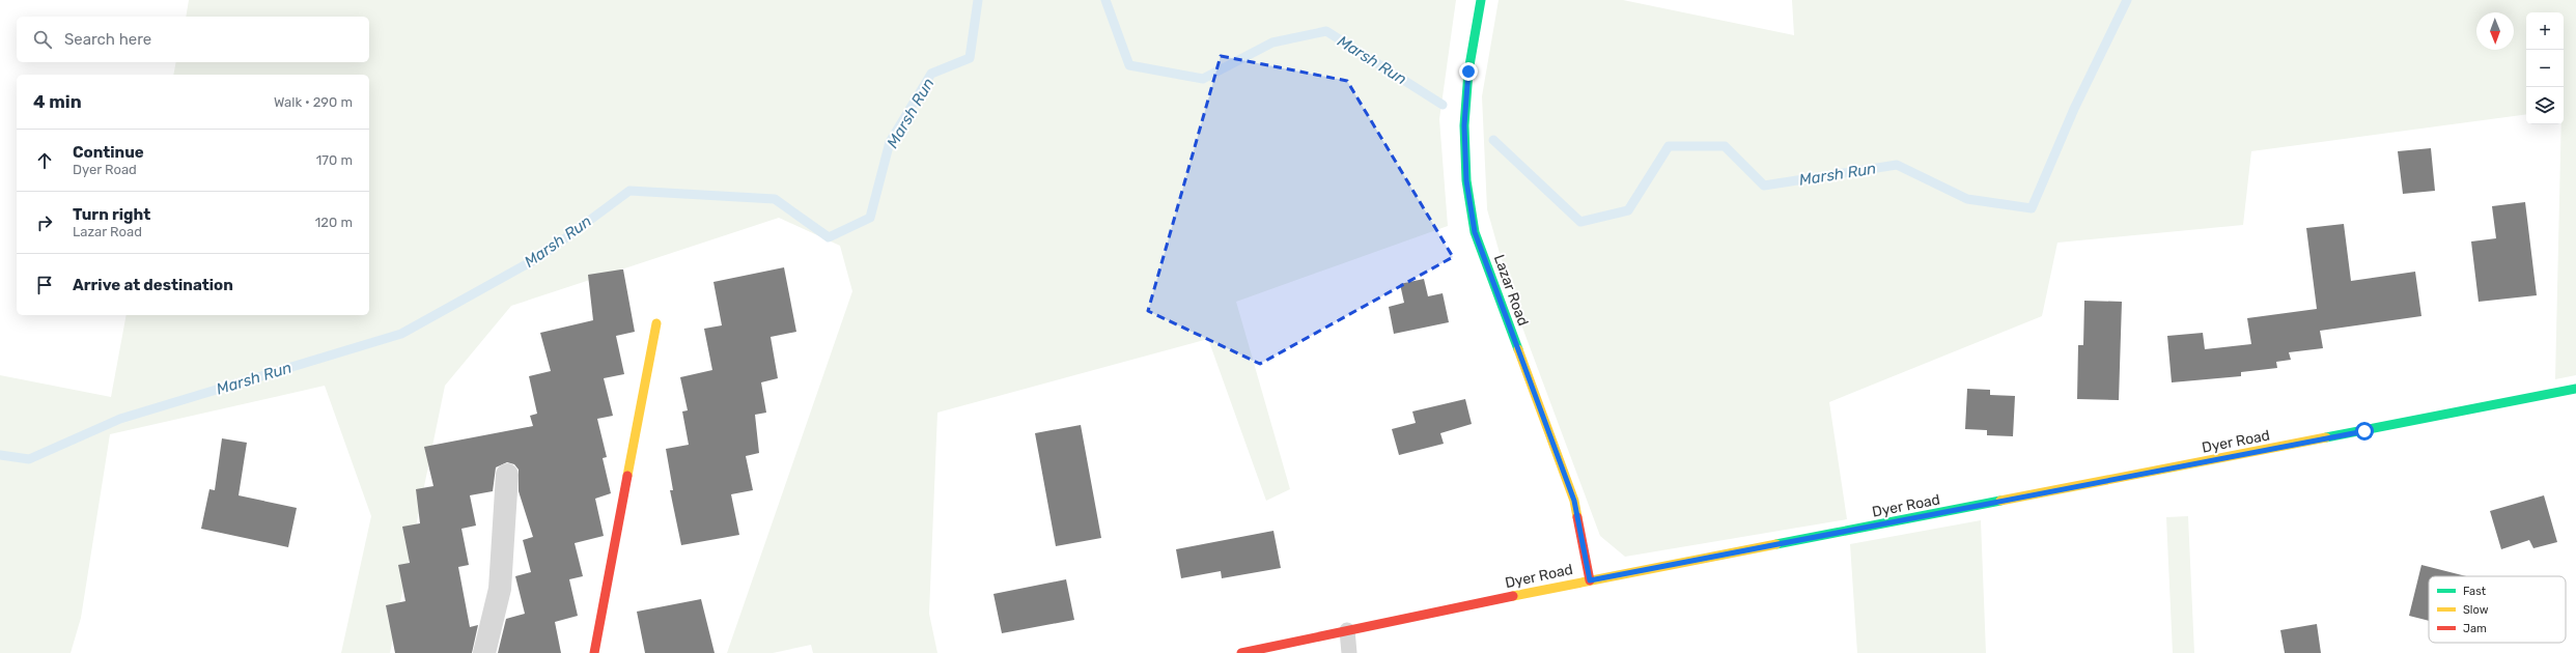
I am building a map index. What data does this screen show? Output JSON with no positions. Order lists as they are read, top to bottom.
{
  "streets": {
    "street": ["Lazar Road", "Dyer Road"]
  },
  "crossings": [
    ["Lazar Road", "Dyer Road"]
  ],
  "water": ["Marsh Run"],
  "legend": ["Fast", "Slow", "Jam"],
  "north": "bottom",
  "page": {
    "map_buttons": ["+", "−"],
    "search": "Search here",
    "heading": ["4 min", "Walk · 290 m"],
    "list": [
      ["Continue", "Dyer Road", "170 m"],
      ["Turn right", "Lazar Road", "120 m"],
      "Arrive at destination"
    ]
  }
}
